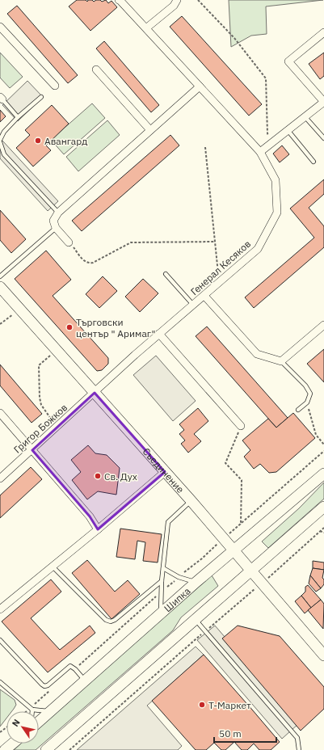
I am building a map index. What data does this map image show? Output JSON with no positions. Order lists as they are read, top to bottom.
{
  "streets": {
    "main road": ["Съединение", "Шипка"],
    "street": ["Генерал Кесяков", "Григор Божков"]
  },
  "crossings": [
    ["Генерал Кесяков", "Григор Божков"],
    ["Генерал Кесяков", "Съединение"],
    ["Григор Божков", "Съединение"],
    ["Съединение", "Шипка"]
  ],
  "places": [
    "Авангард",
    "Търговски център \" Аримаг\"",
    "Св. Дух",
    "Т-Маркет"
  ],
  "scale_bar": "50 m",
  "north": "top left"
}
